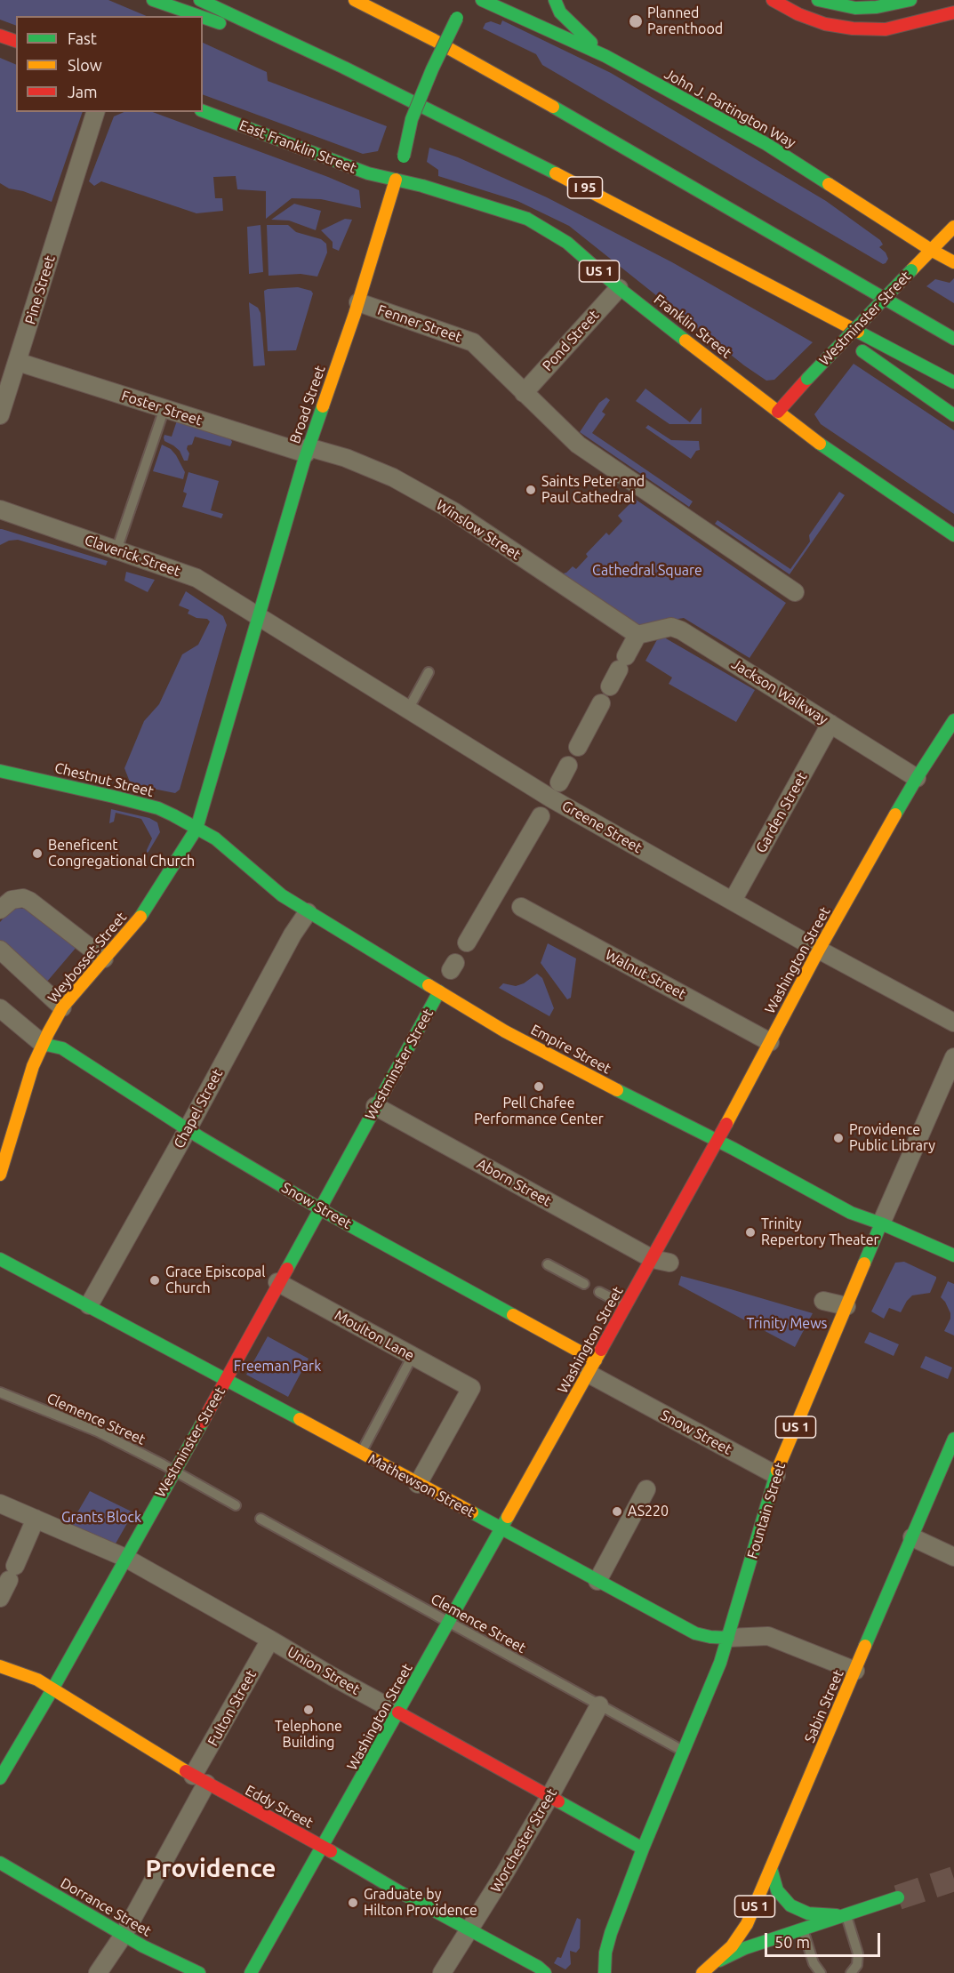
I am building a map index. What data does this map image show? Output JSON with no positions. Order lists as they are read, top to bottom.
{
  "streets": {
    "main road": [
      "John J. Partington Way",
      "East Franklin Street",
      "I 95",
      "US 1",
      "Westminster Street",
      "Franklin Street",
      "Broad Street",
      "Chestnut Street",
      "Weybosset Street",
      "Washington Street",
      "Empire Street",
      "Snow Street",
      "Mathewson Street",
      "Fountain Street",
      "Union Street",
      "Sabin Street",
      "Eddy Street",
      "Dorrance Street"
    ],
    "street": [
      "Pine Street",
      "Fenner Street",
      "Pond Street",
      "Foster Street",
      "Winslow Street",
      "Claverick Street",
      "Jackson Walkway",
      "Garden Street",
      "Greene Street",
      "Walnut Street",
      "Chapel Street",
      "Aborn Street",
      "Moulton Lane",
      "Fulton Street",
      "Worchester Street"
    ],
    "lane": ["Clemence Street"]
  },
  "crossings": [
    ["John J. Partington Way", "Westminster Street"],
    ["East Franklin Street", "Franklin Street"],
    ["East Franklin Street", "Broad Street"],
    ["Pine Street", "Foster Street"],
    ["Westminster Street", "Franklin Street"],
    ["Westminster Street", "Empire Street"],
    ["Westminster Street", "Aborn Street"],
    ["Westminster Street", "Snow Street"],
    ["Westminster Street", "Moulton Lane"],
    ["Westminster Street", "Clemence Street"],
    ["Westminster Street", "Mathewson Street"],
    ["Westminster Street", "Union Street"],
    ["Westminster Street", "Eddy Street"],
    ["Fenner Street", "Pond Street"],
    ["Fenner Street", "Broad Street"],
    ["Franklin Street", "Pond Street"],
    ["Franklin Street", "Broad Street"],
    ["Broad Street", "Foster Street"],
    ["Broad Street", "Winslow Street"],
    ["Broad Street", "Claverick Street"],
    ["Broad Street", "Chestnut Street"],
    ["Broad Street", "Greene Street"],
    ["Broad Street", "Weybosset Street"],
    ["Broad Street", "Empire Street"],
    ["Foster Street", "Winslow Street"],
    ["Winslow Street", "Jackson Walkway"],
    ["Claverick Street", "Greene Street"],
    ["Jackson Walkway", "Garden Street"],
    ["Jackson Walkway", "Washington Street"],
    ["Chestnut Street", "Weybosset Street"],
    ["Chestnut Street", "Empire Street"],
    ["Garden Street", "Greene Street"],
    ["Greene Street", "Washington Street"],
    ["Weybosset Street", "Empire Street"],
    ["Weybosset Street", "Snow Street"],
    ["Washington Street", "Walnut Street"],
    ["Washington Street", "Empire Street"],
    ["Washington Street", "Aborn Street"],
    ["Washington Street", "Snow Street"],
    ["Washington Street", "Clemence Street"],
    ["Washington Street", "Mathewson Street"],
    ["Washington Street", "Union Street"],
    ["Washington Street", "Eddy Street"],
    ["Empire Street", "Chapel Street"],
    ["Empire Street", "Fountain Street"],
    ["Chapel Street", "Snow Street"],
    ["Chapel Street", "Mathewson Street"],
    ["Snow Street", "Fountain Street"],
    ["Moulton Lane", "Mathewson Street"],
    ["Clemence Street", "Fountain Street"],
    ["Clemence Street", "Worchester Street"],
    ["Mathewson Street", "Fountain Street"],
    ["Mathewson Street", "Sabin Street"],
    ["Fountain Street", "Union Street"],
    ["Union Street", "Fulton Street"],
    ["Union Street", "Worchester Street"],
    ["Fulton Street", "Eddy Street"],
    ["Fulton Street", "Dorrance Street"],
    ["Eddy Street", "Worchester Street"]
  ],
  "districts": ["Providence"],
  "parks": [
    "Cathedral Square",
    "Trinity Mews",
    "Freeman Park",
    "Grants Block"
  ],
  "places": [
    "Planned Parenthood",
    "Saints Peter and Paul Cathedral",
    "Beneficent Congregational Church",
    "Pell Chafee Performance Center",
    "Providence Public Library",
    "Trinity Repertory Theater",
    "Grace Episcopal Church",
    "AS220",
    "Telephone Building",
    "Graduate by Hilton Providence"
  ],
  "legend": ["Fast", "Slow", "Jam"],
  "scale_bar": "50 m"
}
